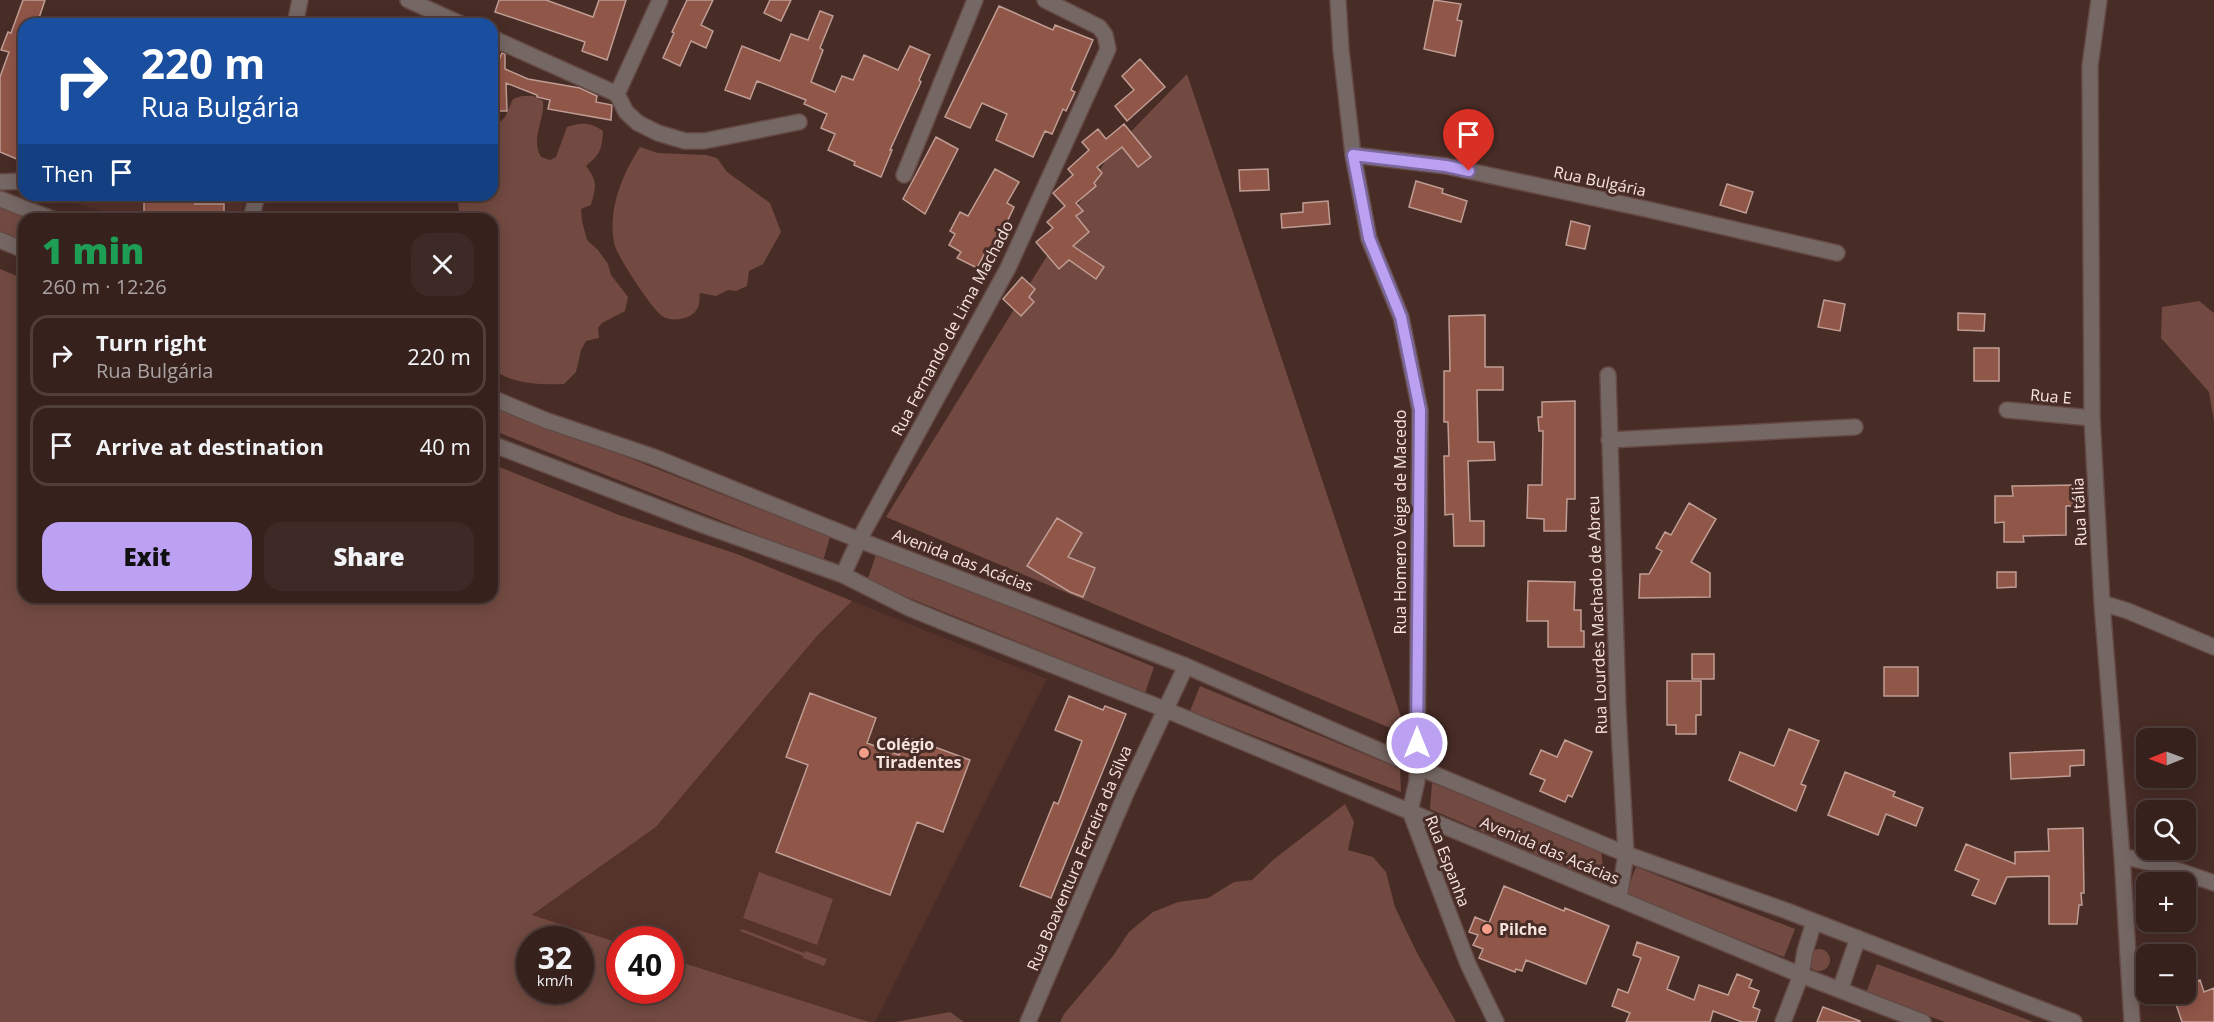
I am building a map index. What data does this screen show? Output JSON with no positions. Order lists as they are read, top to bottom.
{
  "streets": {
    "street": [
      "Rua Bulgária",
      "Rua Fernando de Lima Machado",
      "Rua E",
      "Rua Itália",
      "Rua Homero Veiga de Macedo",
      "Avenida das Acácias",
      "Rua Lourdes Machado de Abreu",
      "Rua Boaventura Ferreira da Silva",
      "Rua Espanha"
    ]
  },
  "crossings": [
    ["Rua Bulgária", "Rua Homero Veiga de Macedo"],
    ["Rua Fernando de Lima Machado", "Avenida das Acácias"],
    ["Rua E", "Rua Itália"],
    ["Rua Homero Veiga de Macedo", "Avenida das Acácias"],
    ["Rua Homero Veiga de Macedo", "Rua Espanha"],
    ["Avenida das Acácias", "Rua Lourdes Machado de Abreu"],
    ["Avenida das Acácias", "Rua Boaventura Ferreira da Silva"],
    ["Avenida das Acácias", "Rua Espanha"]
  ],
  "places": ["Colégio Tiradentes", "Pilche"],
  "north": "left",
  "page": {
    "turn": ["220 m", "Rua Bulgária"],
    "then": "Then",
    "heading": ["1 min", "260 m · 12:26"],
    "list": [
      {
        "name": "Turn right",
        "note": "Rua Bulgária",
        "value": "220 m"
      },
      {
        "name": "Arrive at destination",
        "value": "40 m"
      }
    ],
    "buttons": ["Exit", "Share"],
    "map_buttons": ["+", "−"],
    "speed": "32 km/h",
    "limit": "40"
  }
}
